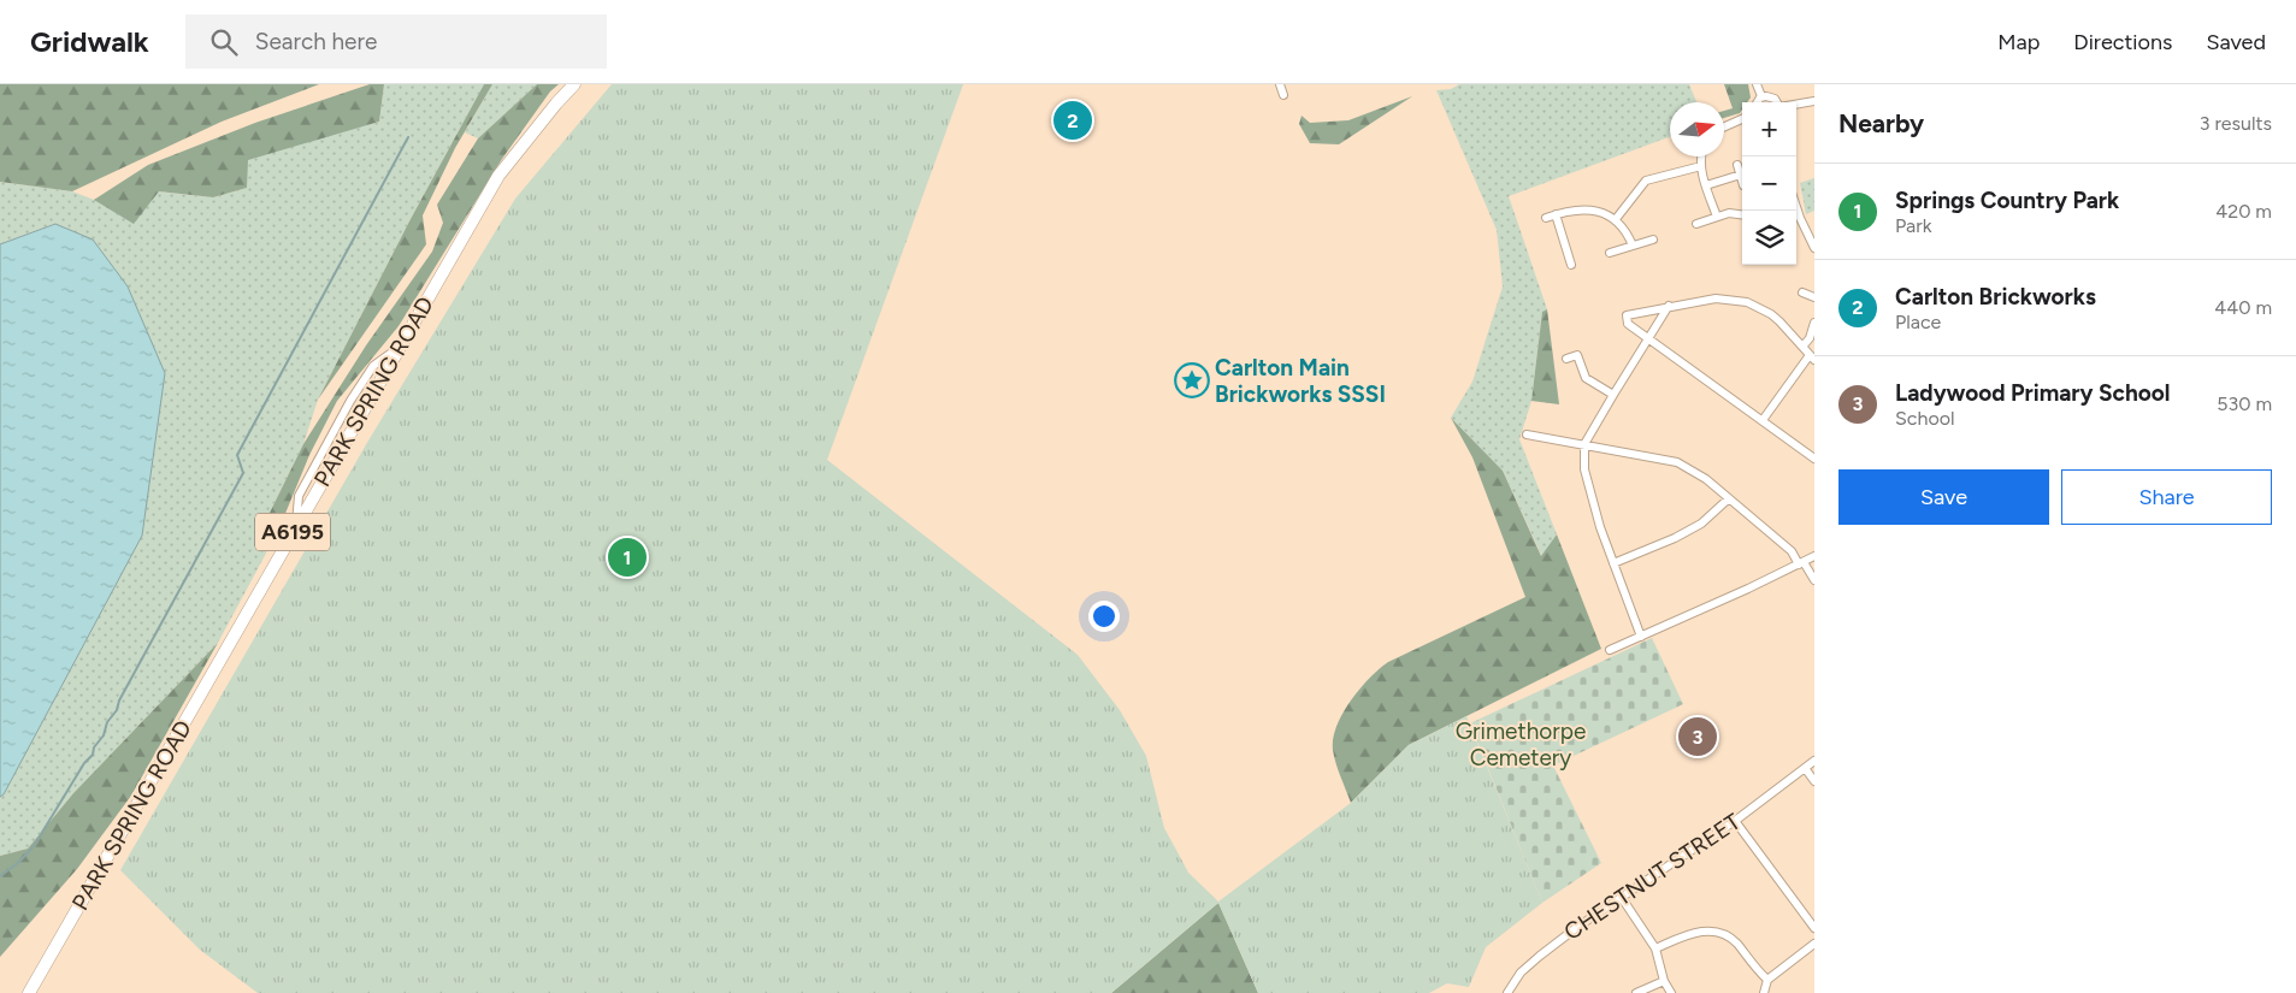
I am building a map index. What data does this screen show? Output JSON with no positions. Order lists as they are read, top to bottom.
{
  "streets": {
    "main road": ["PARK SPRING ROAD", "A6195"],
    "street": ["CHESTNUT STREET"]
  },
  "parks": ["Grimethorpe Cemetery"],
  "places": {
    "place": ["Carlton Main Brickworks SSSI"]
  },
  "north": "right",
  "page": {
    "header": "Gridwalk",
    "search": "Search here",
    "nav": ["Map", "Directions", "Saved"],
    "heading": ["Nearby", "3 results"],
    "pins": ["2", "1", "3"],
    "map_buttons": ["+", "−"],
    "list": [
      {
        "mark": "1",
        "name": "Springs Country Park",
        "note": "Park",
        "value": "420 m"
      },
      {
        "mark": "2",
        "name": "Carlton Brickworks",
        "note": "Place",
        "value": "440 m"
      },
      {
        "mark": "3",
        "name": "Ladywood Primary School",
        "note": "School",
        "value": "530 m"
      }
    ],
    "buttons": ["Save", "Share"]
  }
}
